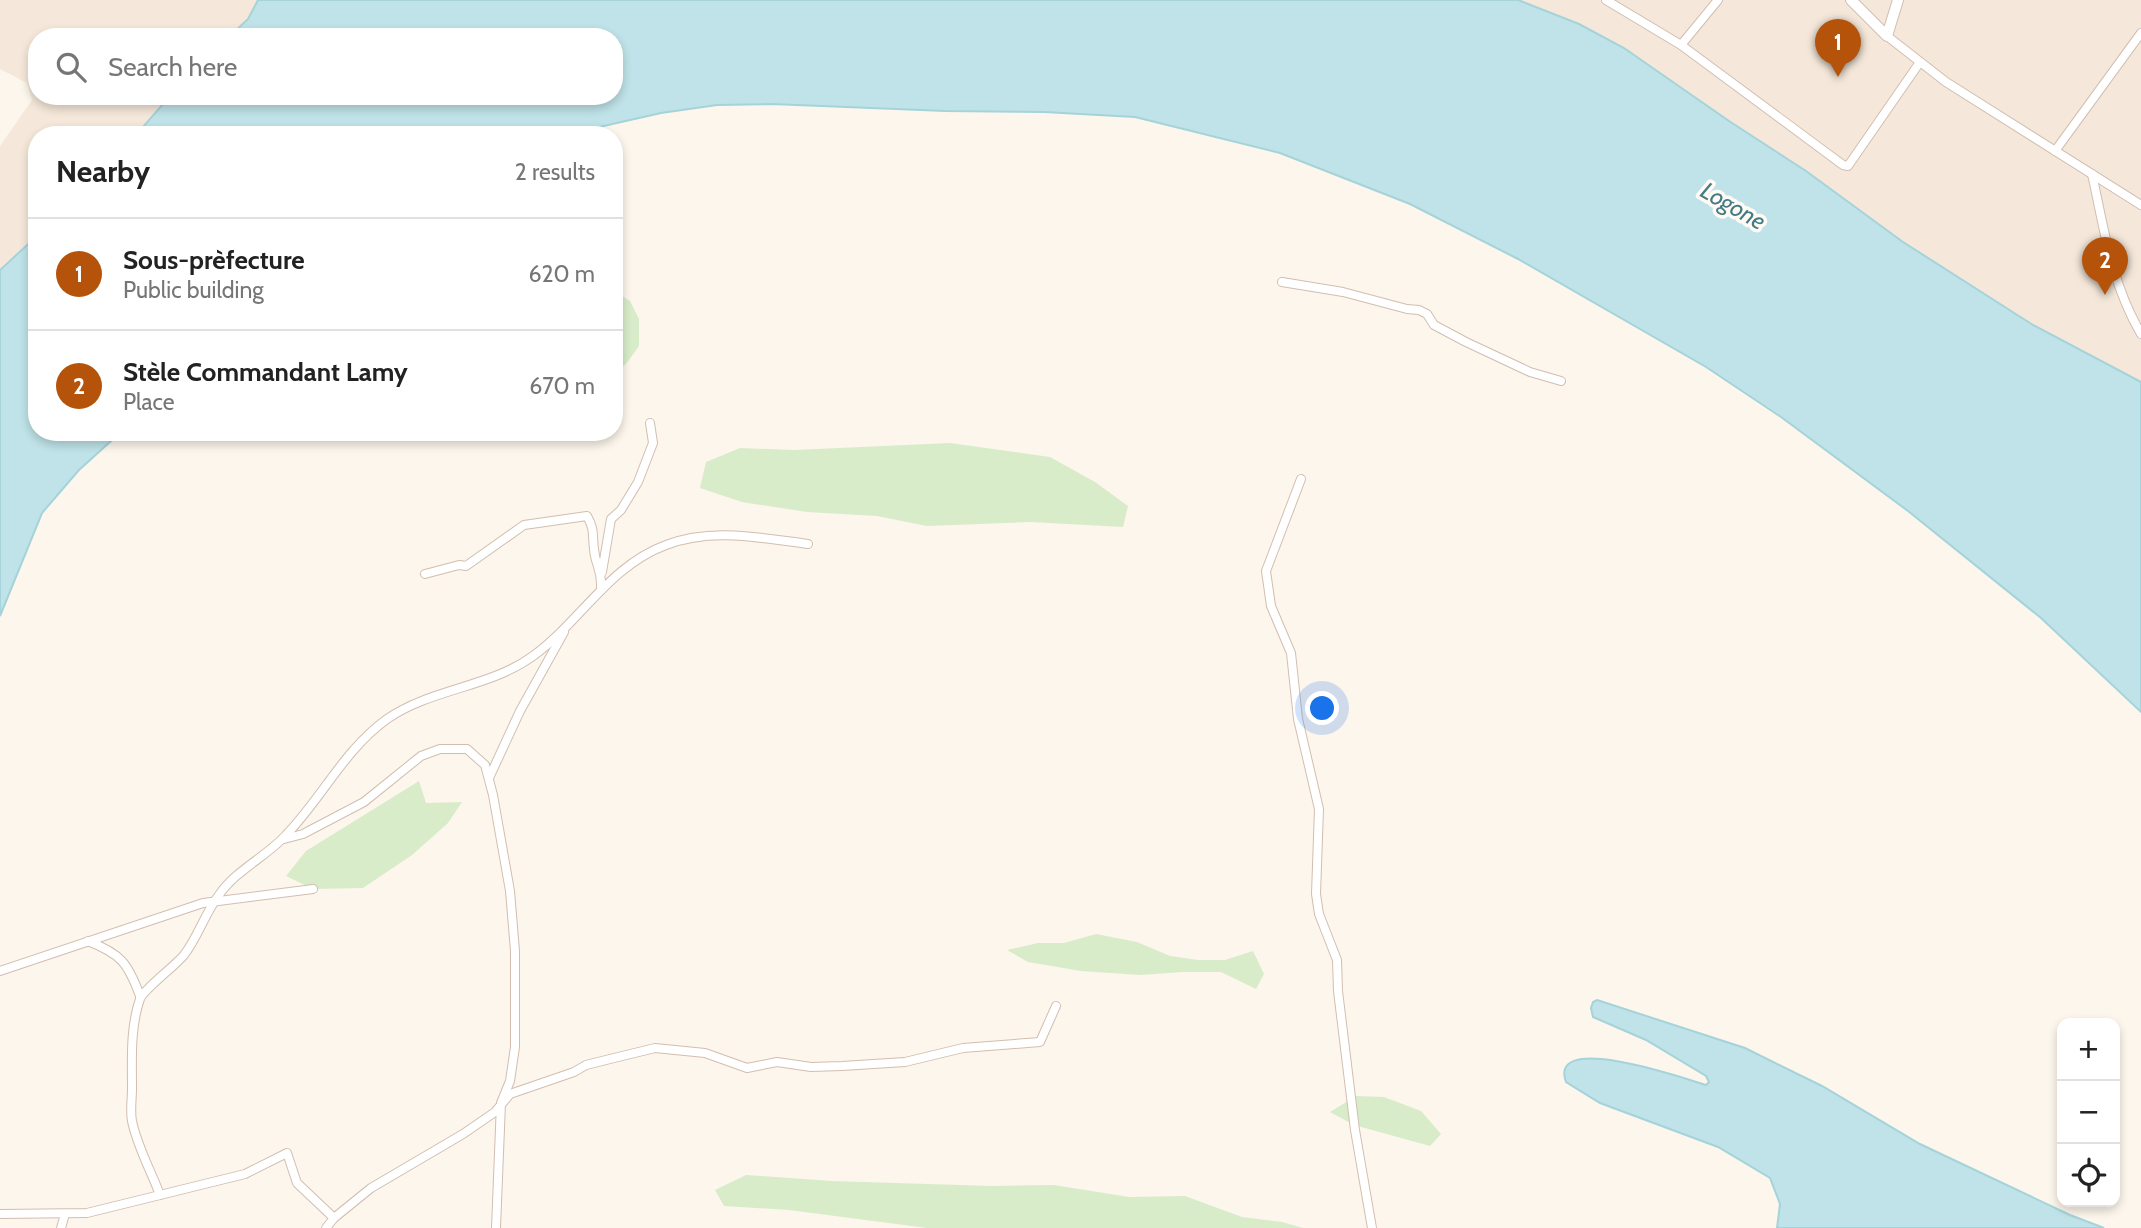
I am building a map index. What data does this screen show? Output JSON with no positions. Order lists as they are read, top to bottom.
{
  "water": ["Logone"],
  "page": {
    "pins": ["1", "2"],
    "search": "Search here",
    "heading": ["Nearby", "2 results"],
    "list": [
      {
        "mark": "1",
        "name": "Sous-prèfecture",
        "note": "Public building",
        "value": "620 m"
      },
      {
        "mark": "2",
        "name": "Stèle Commandant Lamy",
        "note": "Place",
        "value": "670 m"
      }
    ],
    "map_buttons": ["+", "−"]
  }
}
